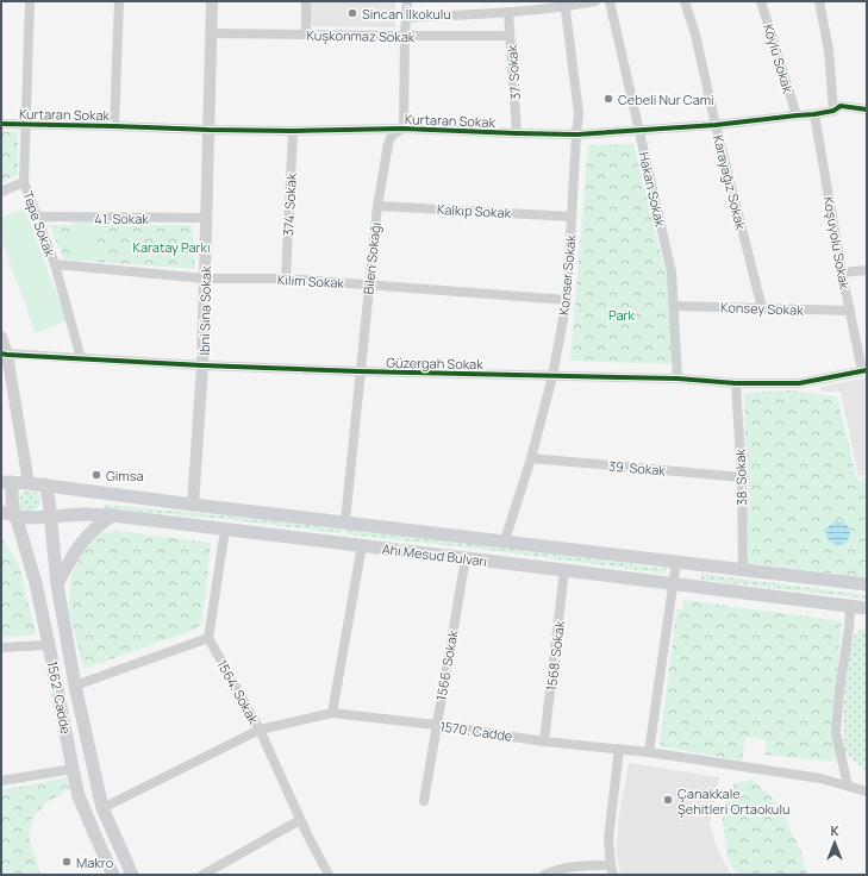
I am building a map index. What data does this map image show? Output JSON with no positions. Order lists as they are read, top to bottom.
{
  "streets": {
    "main road": ["Ahi Mesud Bulvarı", "1562. Cadde"],
    "street": [
      "Kuşkonmaz Sokak",
      "Köylü Sokak",
      "37. Sokak",
      "Kurtaran Sokak",
      "Karayağız Sokak",
      "Hakan Sokak",
      "374. Sokak",
      "Kalkıp Sokak",
      "41. Sokak",
      "Tepe Sokak",
      "Koşuyolu Sokak",
      "Bilen Sokağı",
      "Konser Sokak",
      "Kilim Sokak",
      "Konsey Sokak",
      "İbni Sina Sokak",
      "Güzergah Sokak",
      "39. Sokak",
      "38. Sokak",
      "1568. Sokak",
      "1566. Sokak",
      "1564. Sokak",
      "1570. Cadde"
    ]
  },
  "crossings": [
    ["Kuşkonmaz Sokak", "37. Sokak"],
    ["Kuşkonmaz Sokak", "İbni Sina Sokak"],
    ["Köylü Sokak", "Kurtaran Sokak"],
    ["37. Sokak", "Kurtaran Sokak"],
    ["Kurtaran Sokak", "Karayağız Sokak"],
    ["Kurtaran Sokak", "Hakan Sokak"],
    ["Kurtaran Sokak", "374. Sokak"],
    ["Kurtaran Sokak", "Tepe Sokak"],
    ["Kurtaran Sokak", "Koşuyolu Sokak"],
    ["Kurtaran Sokak", "Bilen Sokağı"],
    ["Kurtaran Sokak", "Konser Sokak"],
    ["Kurtaran Sokak", "İbni Sina Sokak"],
    ["Karayağız Sokak", "Konsey Sokak"],
    ["Hakan Sokak", "Konsey Sokak"],
    ["Hakan Sokak", "Güzergah Sokak"],
    ["374. Sokak", "Kilim Sokak"],
    ["Kalkıp Sokak", "Bilen Sokağı"],
    ["Kalkıp Sokak", "Konser Sokak"],
    ["41. Sokak", "Tepe Sokak"],
    ["41. Sokak", "İbni Sina Sokak"],
    ["Tepe Sokak", "Kilim Sokak"],
    ["Tepe Sokak", "Güzergah Sokak"],
    ["Koşuyolu Sokak", "Konsey Sokak"],
    ["Koşuyolu Sokak", "Güzergah Sokak"],
    ["Bilen Sokağı", "Kilim Sokak"],
    ["Bilen Sokağı", "Güzergah Sokak"],
    ["Bilen Sokağı", "Ahi Mesud Bulvarı"],
    ["Konser Sokak", "Kilim Sokak"],
    ["Konser Sokak", "Güzergah Sokak"],
    ["Konser Sokak", "39. Sokak"],
    ["Konser Sokak", "Ahi Mesud Bulvarı"],
    ["Kilim Sokak", "İbni Sina Sokak"],
    ["İbni Sina Sokak", "Güzergah Sokak"],
    ["İbni Sina Sokak", "Ahi Mesud Bulvarı"],
    ["Güzergah Sokak", "38. Sokak"],
    ["39. Sokak", "38. Sokak"],
    ["38. Sokak", "Ahi Mesud Bulvarı"],
    ["Ahi Mesud Bulvarı", "1568. Sokak"],
    ["Ahi Mesud Bulvarı", "1566. Sokak"],
    ["Ahi Mesud Bulvarı", "1562. Cadde"],
    ["1568. Sokak", "1570. Cadde"],
    ["1566. Sokak", "1570. Cadde"],
    ["1564. Sokak", "1570. Cadde"],
    ["1562. Cadde", "1570. Cadde"]
  ],
  "parks": ["Karatay Parkı", "Park"],
  "places": [
    "Sincan İlkokulu",
    "Cebeli Nur Cami",
    "Gimsa",
    "Çanakkale Şehitleri Ortaokulu",
    "Makro"
  ],
  "north": "top"
}
